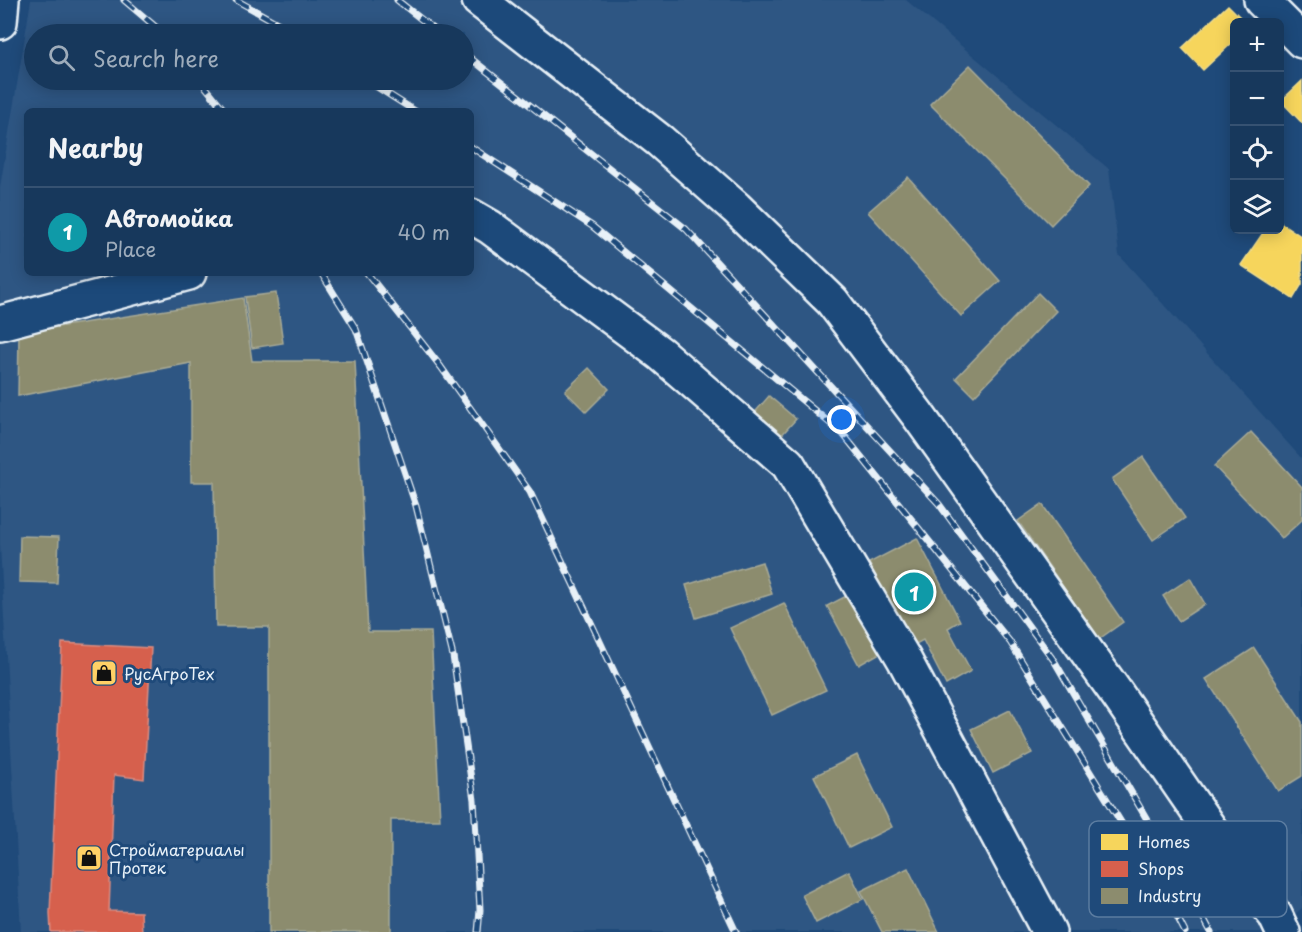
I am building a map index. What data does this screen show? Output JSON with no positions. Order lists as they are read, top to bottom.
{
  "places": {
    "shop": ["РусАгроТех", "Стройматериалы Протек"]
  },
  "legend": ["Homes", "Shops", "Industry"],
  "page": {
    "map_buttons": ["+", "−"],
    "search": "Search here",
    "heading": "Nearby",
    "list": [
      {
        "mark": "1",
        "name": "Автомойка",
        "note": "Place",
        "value": "40 m"
      }
    ],
    "pins": "1"
  }
}
